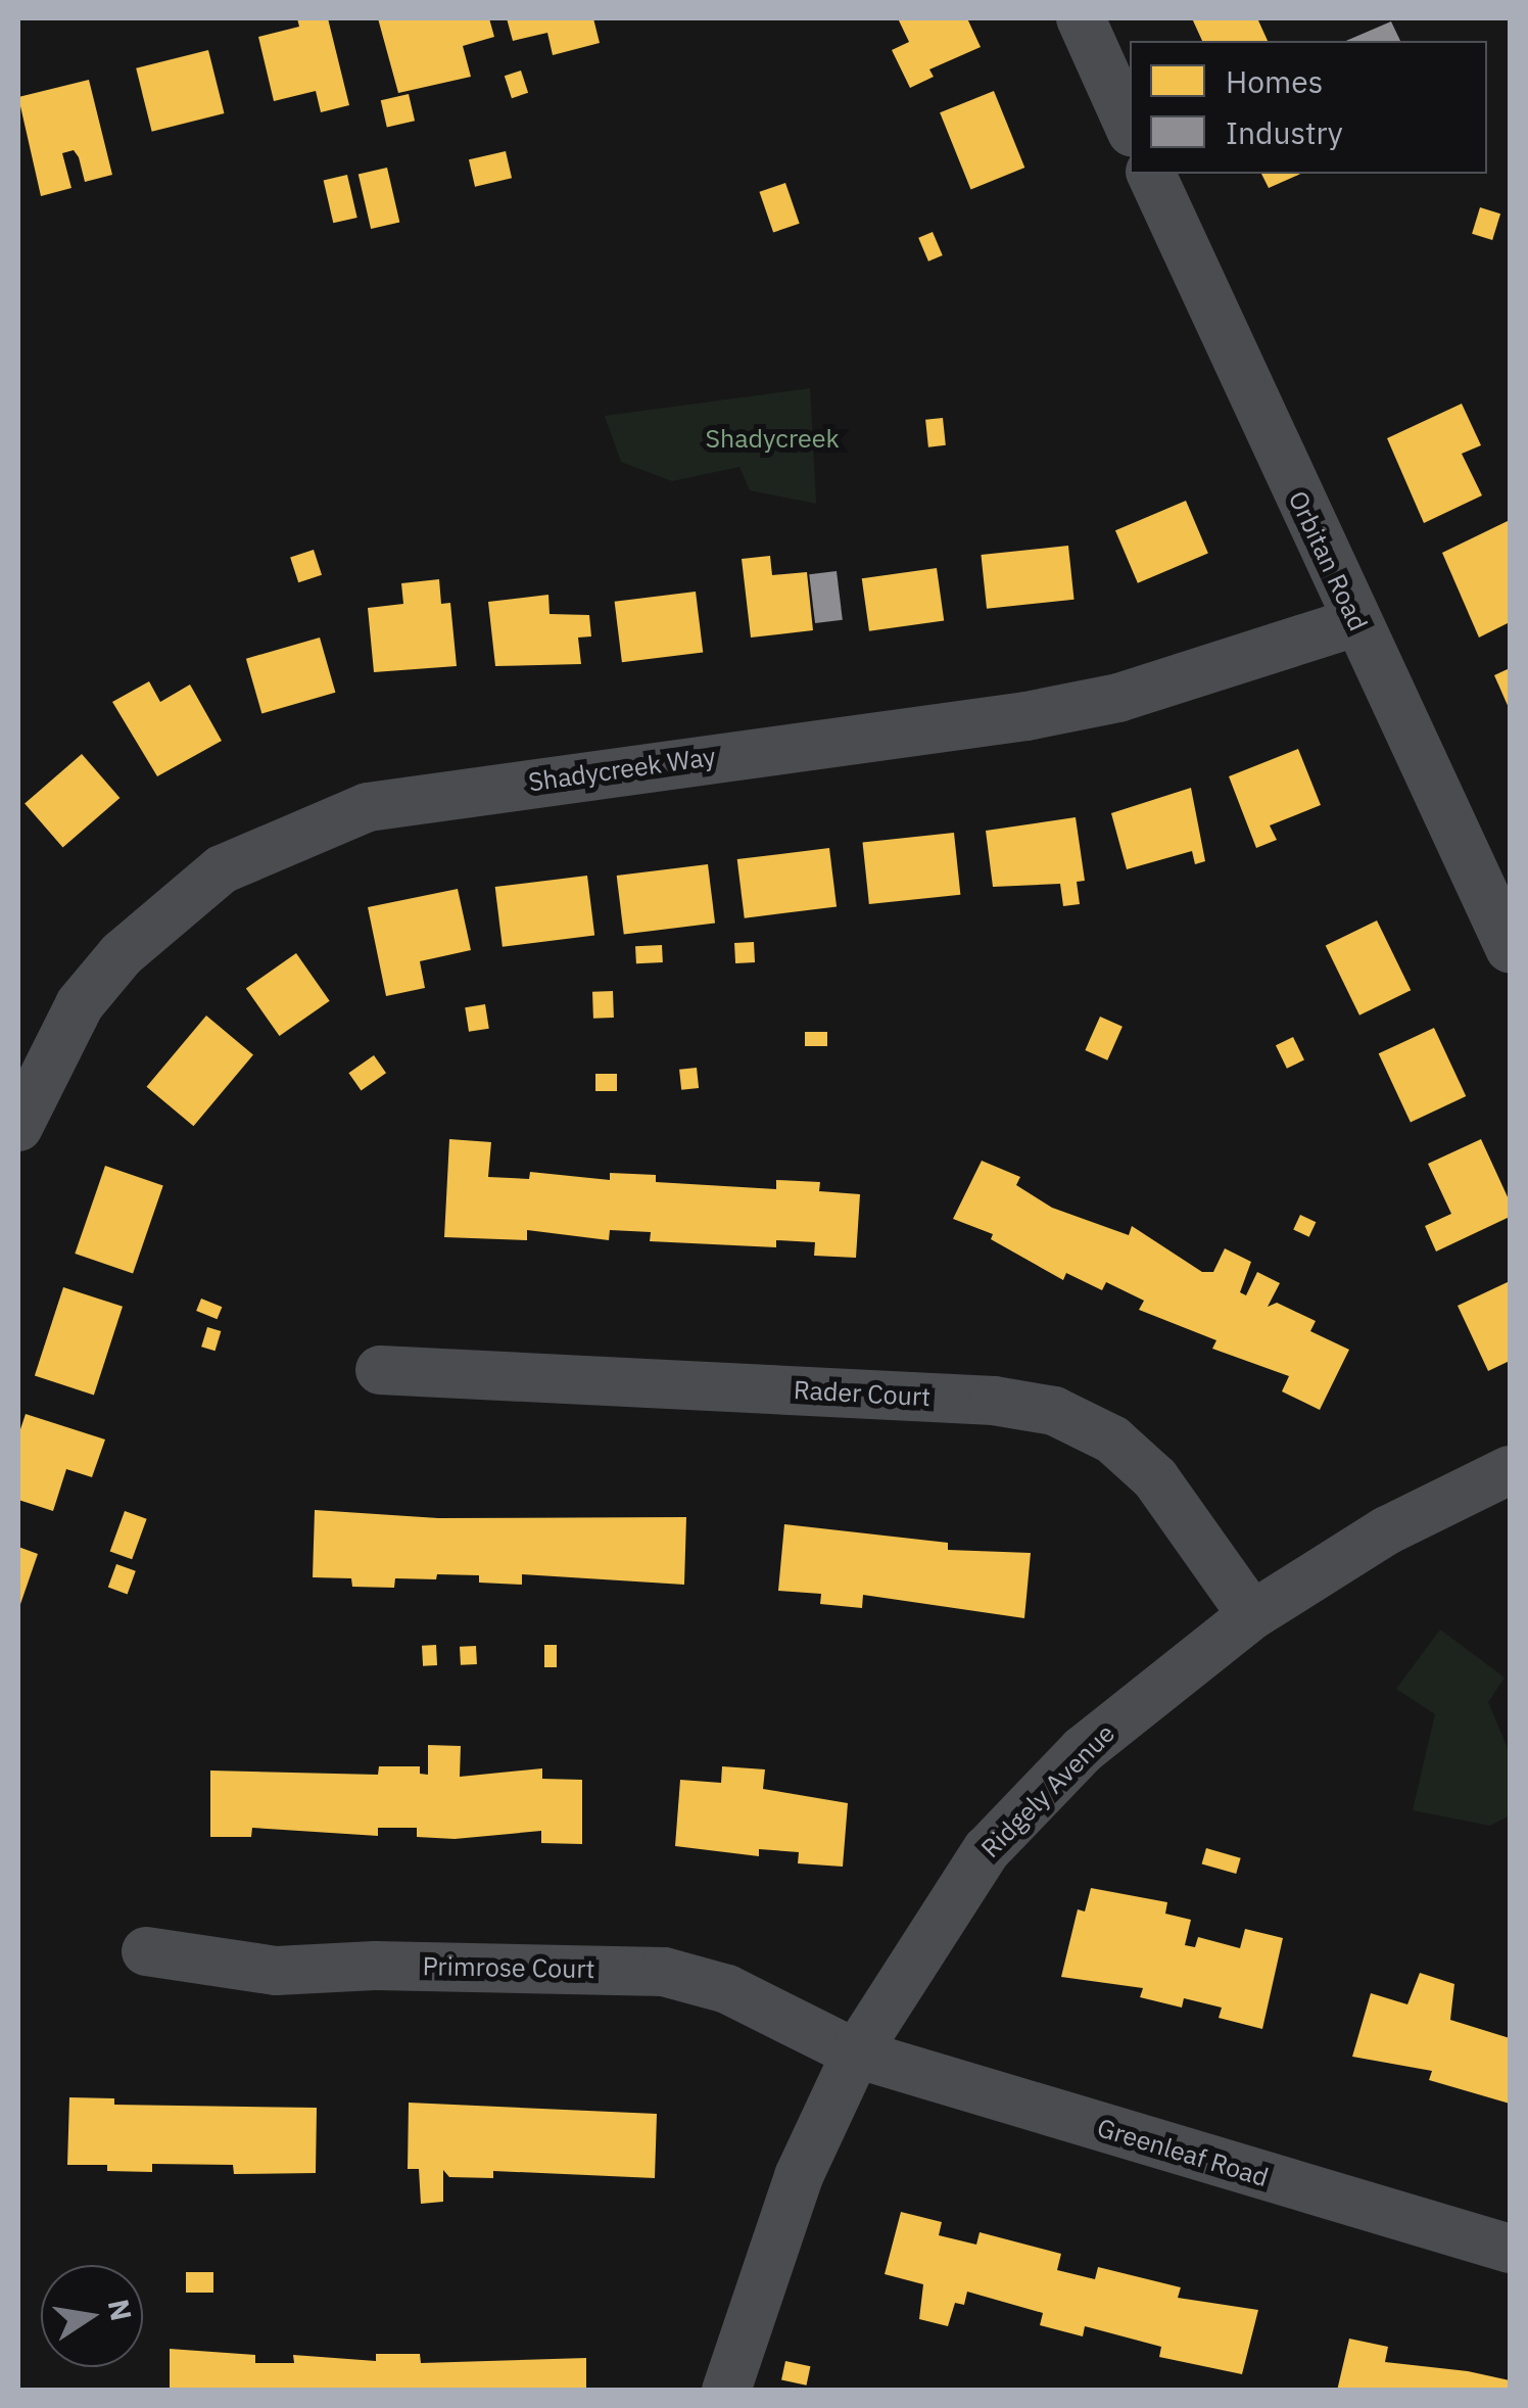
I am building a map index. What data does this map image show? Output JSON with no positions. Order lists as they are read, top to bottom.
{
  "streets": {
    "street": [
      "Orbitan Road",
      "Shadycreek Way",
      "Rader Court",
      "Ridgely Avenue",
      "Primrose Court",
      "Greenleaf Road"
    ]
  },
  "crossings": [
    ["Orbitan Road", "Shadycreek Way"],
    ["Rader Court", "Ridgely Avenue"],
    ["Ridgely Avenue", "Primrose Court"],
    ["Ridgely Avenue", "Greenleaf Road"],
    ["Primrose Court", "Greenleaf Road"]
  ],
  "parks": ["Shadycreek"],
  "legend": ["Homes", "Industry"],
  "north": "right"
}
